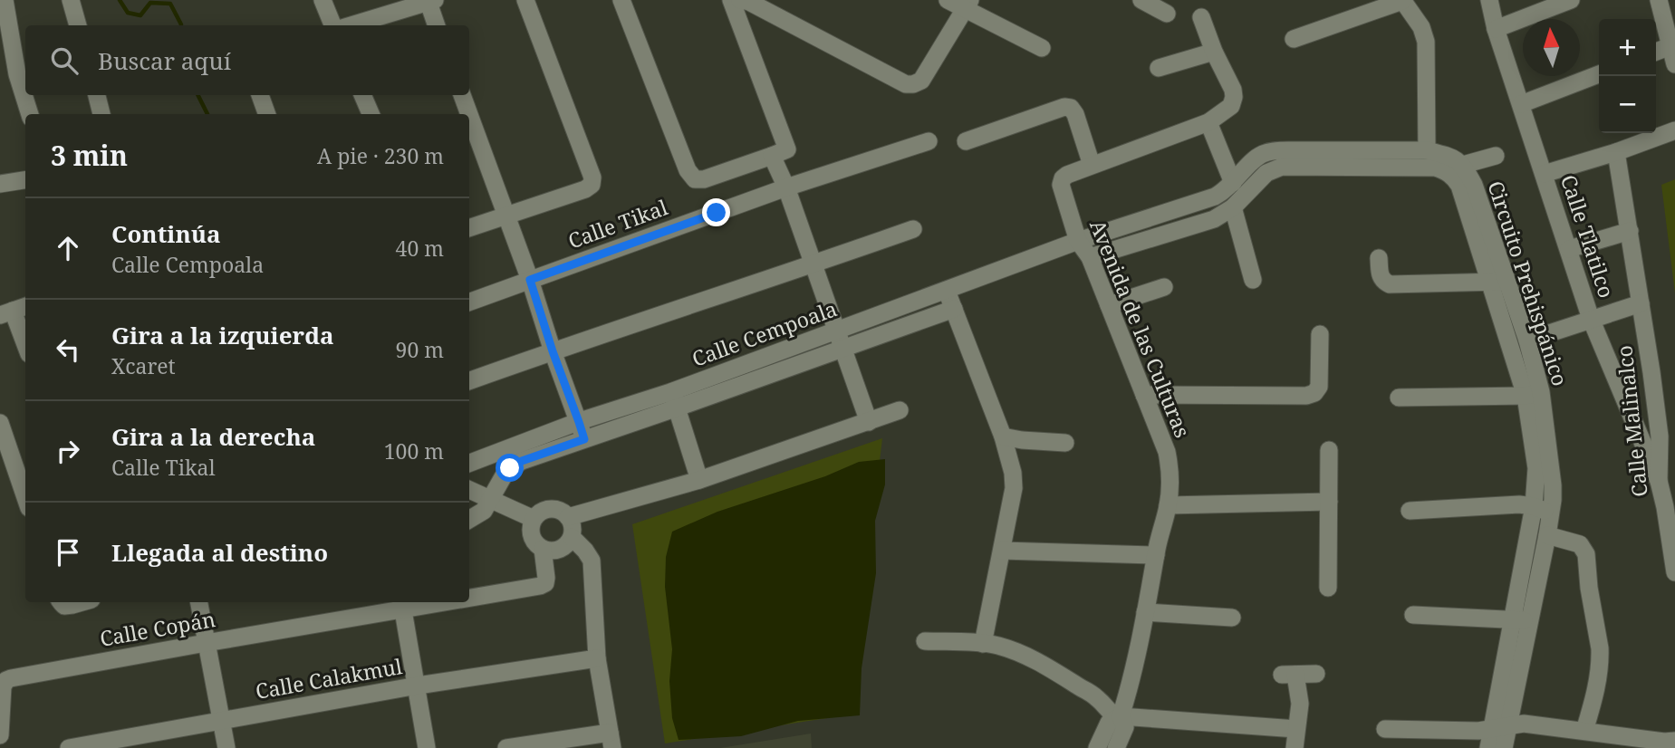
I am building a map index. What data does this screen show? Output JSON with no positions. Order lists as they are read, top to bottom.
{
  "streets": {
    "street": [
      "Calle Tikal",
      "Calle Tlatilco",
      "Circuito Prehispánico",
      "Avenida de las Culturas",
      "Calle Cempoala",
      "Calle Malinalco",
      "Calle Copán",
      "Calle Calakmul"
    ]
  },
  "crossings": [
    ["Calle Tlatilco", "Calle Malinalco"],
    ["Circuito Prehispánico", "Avenida de las Culturas"],
    ["Circuito Prehispánico", "Calle Cempoala"],
    ["Avenida de las Culturas", "Calle Cempoala"]
  ],
  "north": "top",
  "page": {
    "map_buttons": ["+", "−"],
    "search": "Buscar aquí",
    "heading": ["3 min", "A pie · 230 m"],
    "list": [
      ["Continúa", "Calle Cempoala", "40 m"],
      ["Gira a la izquierda", "Xcaret", "90 m"],
      ["Gira a la derecha", "Calle Tikal", "100 m"],
      "Llegada al destino"
    ]
  }
}
